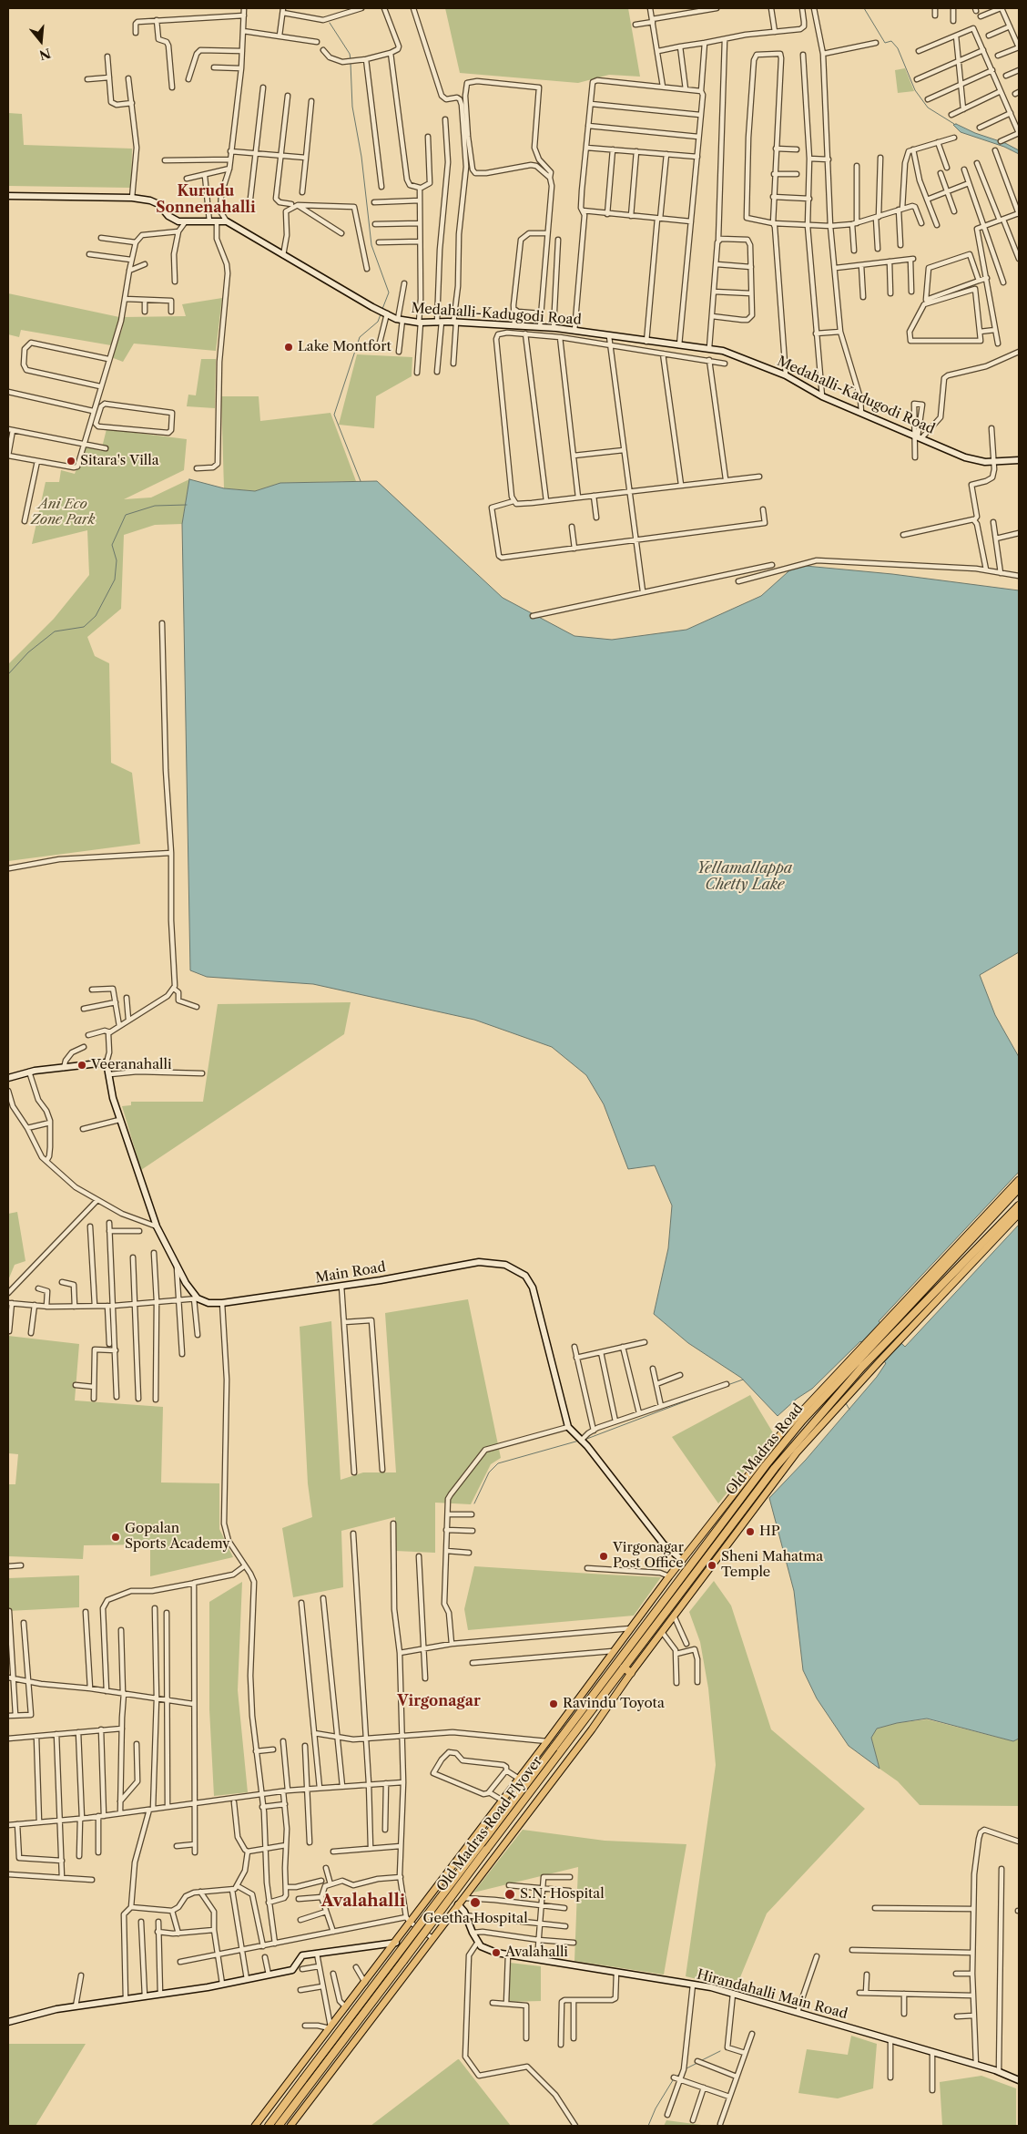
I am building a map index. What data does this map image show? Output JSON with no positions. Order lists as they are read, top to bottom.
{
  "streets": {
    "highway": ["Old Madras Road", "Old Madras Road Flyover"],
    "street": ["Medahalli-Kadugodi Road", "Main Road", "Hirandahalli Main Road"]
  },
  "crossings": [
    ["Old Madras Road", "Old Madras Road Flyover"]
  ],
  "districts": ["Kurudu Sonnenahalli", "Virgonagar", "Avalahalli"],
  "water": ["Yellamallappa Chetty Lake"],
  "parks": ["Ani Eco Zone Park"],
  "places": [
    "Lake Montfort",
    "Sitara's Villa",
    "Veeranahalli",
    "HP",
    "Gopalan Sports Academy",
    "Virgonagar Post Office",
    "Sheni Mahatma Temple",
    "Ravindu Toyota",
    "S.N. Hospital",
    "Geetha Hospital",
    "Avalahalli"
  ],
  "north": "bottom"
}
